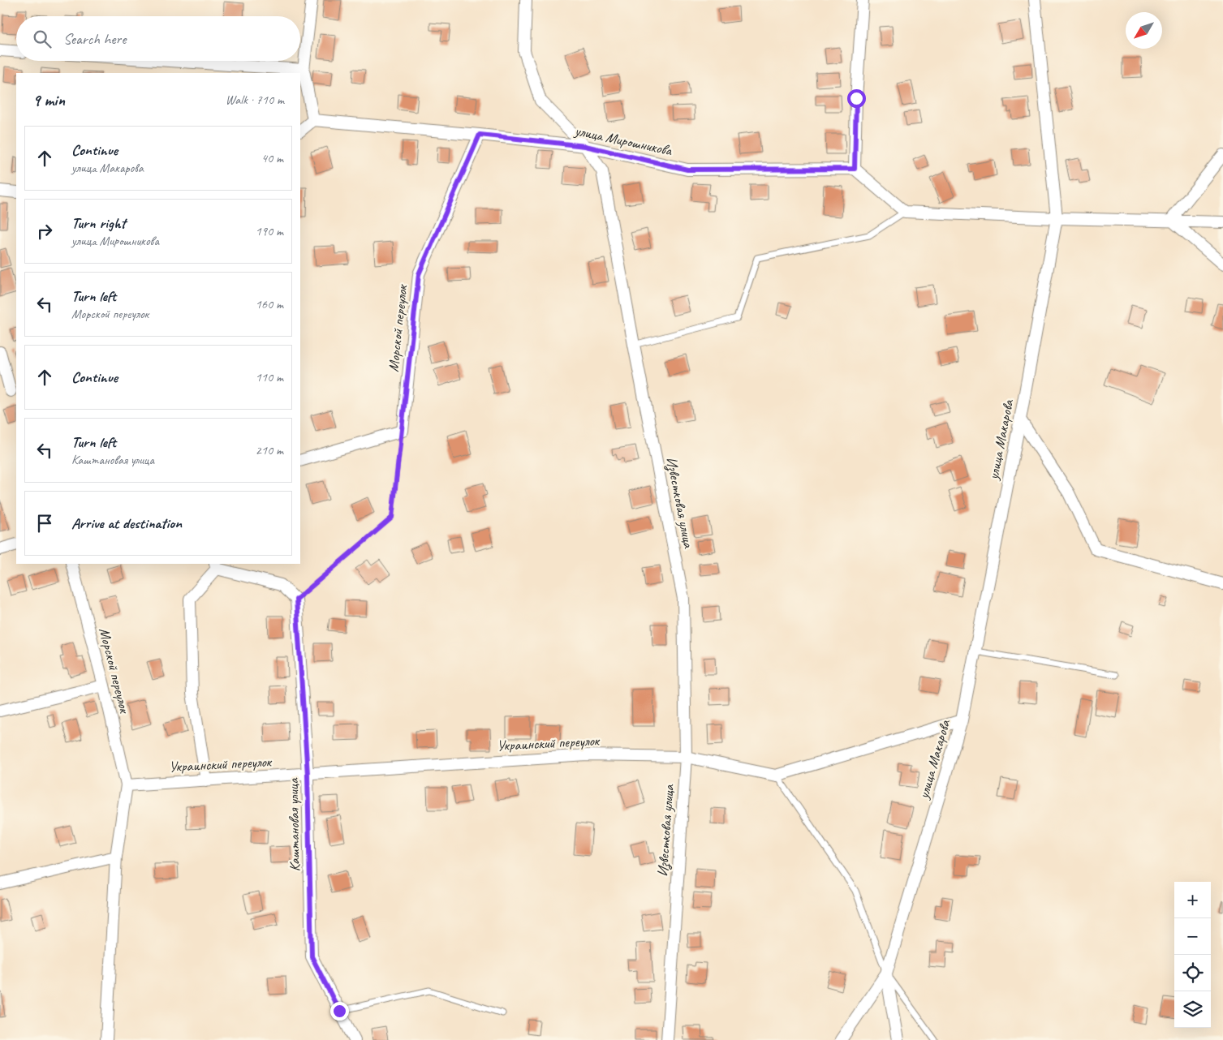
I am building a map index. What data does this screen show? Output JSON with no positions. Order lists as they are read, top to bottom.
{
  "streets": {
    "street": [
      "улица Мирошникова",
      "Морской переулок",
      "улица Макарова",
      "Известковая улица",
      "Украинский переулок",
      "Каштановая улица"
    ]
  },
  "crossings": [
    ["улица Мирошникова", "Морской переулок"],
    ["улица Мирошникова", "Известковая улица"],
    ["Морской переулок", "Украинский переулок"],
    ["улица Макарова", "Украинский переулок"],
    ["Известковая улица", "Украинский переулок"],
    ["Украинский переулок", "Каштановая улица"]
  ],
  "north": "bottom left",
  "page": {
    "search": "Search here",
    "heading": ["9 min", "Walk · 710 m"],
    "list": [
      ["Continue", "улица Макарова", "40 m"],
      ["Turn right", "улица Мирошникова", "190 m"],
      ["Turn left", "Морской переулок", "160 m"],
      ["Continue", "110 m"],
      ["Turn left", "Каштановая улица", "210 m"],
      "Arrive at destination"
    ],
    "map_buttons": ["+", "−"]
  }
}
